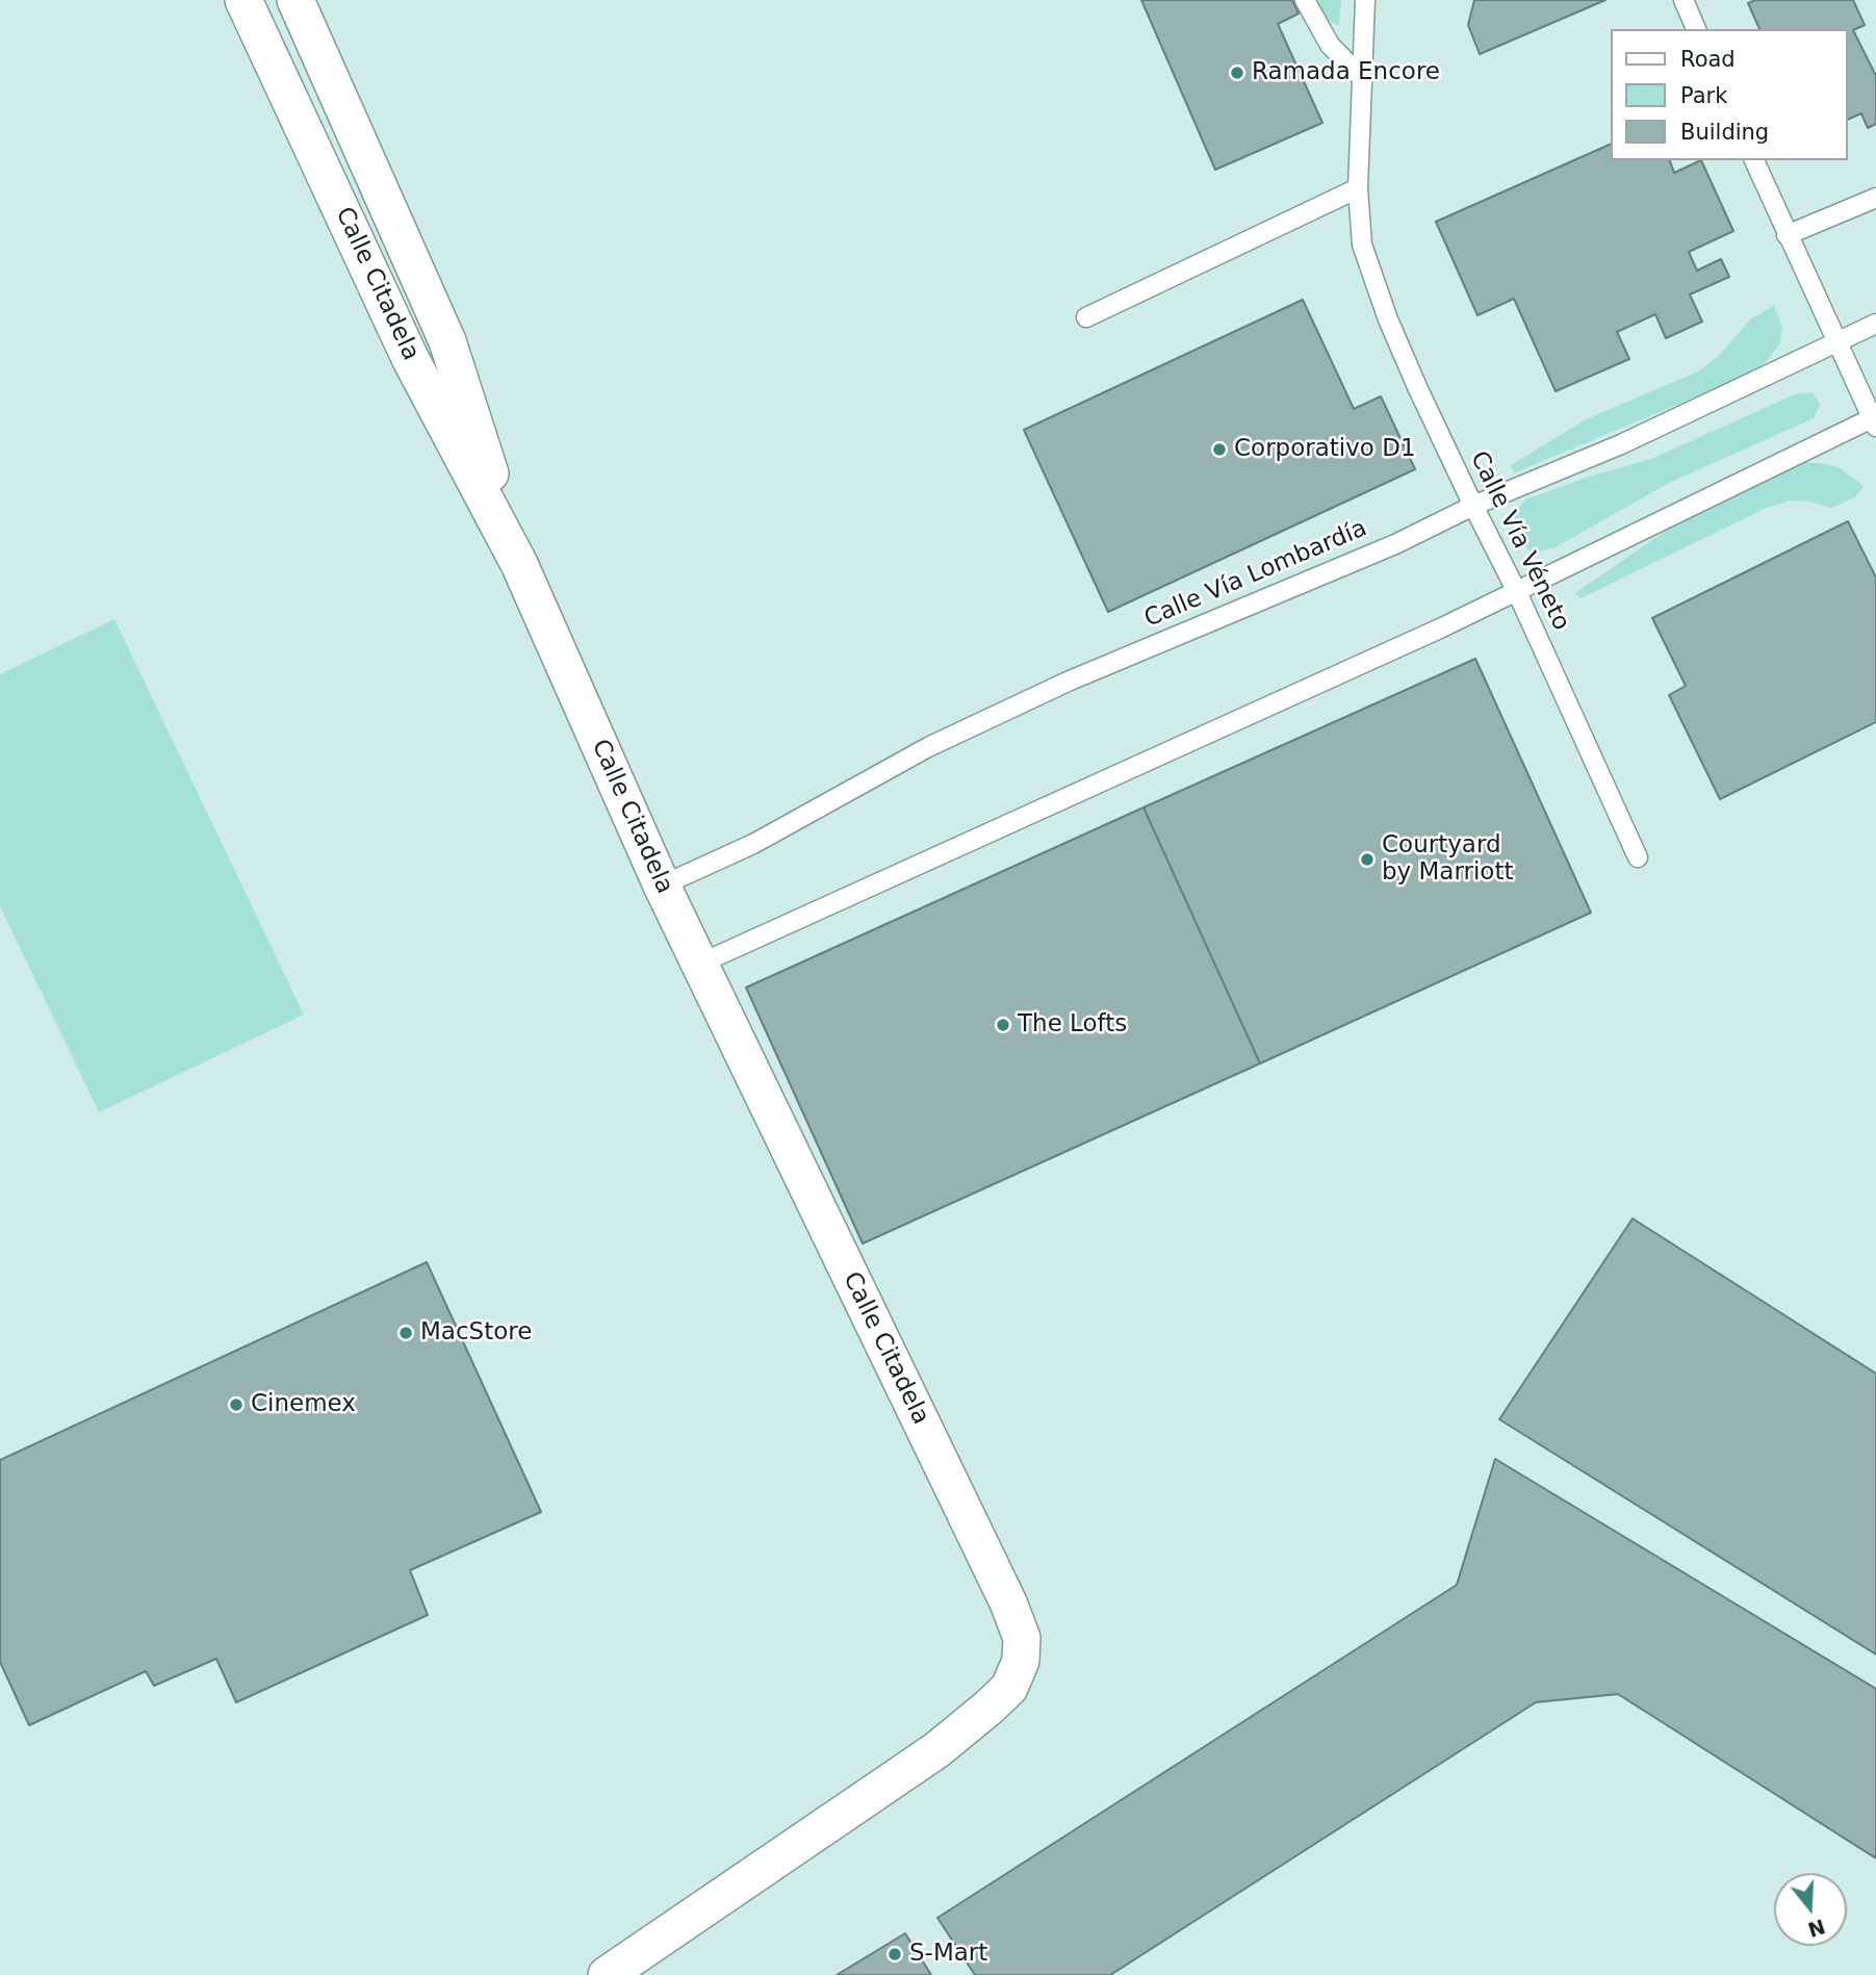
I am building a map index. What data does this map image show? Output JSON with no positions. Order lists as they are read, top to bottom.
{
  "streets": {
    "street": ["Calle Citadela"],
    "lane": ["Calle Vía Véneto", "Calle Vía Lombardía"]
  },
  "crossings": [
    ["Calle Citadela", "Calle Vía Lombardía"],
    ["Calle Vía Véneto", "Calle Vía Lombardía"]
  ],
  "places": [
    "Ramada Encore",
    "Corporativo D1",
    "Courtyard by Marriott",
    "The Lofts",
    "MacStore",
    "Cinemex",
    "S-Mart"
  ],
  "legend": ["Road", "Park", "Building"],
  "north": "bottom"
}
